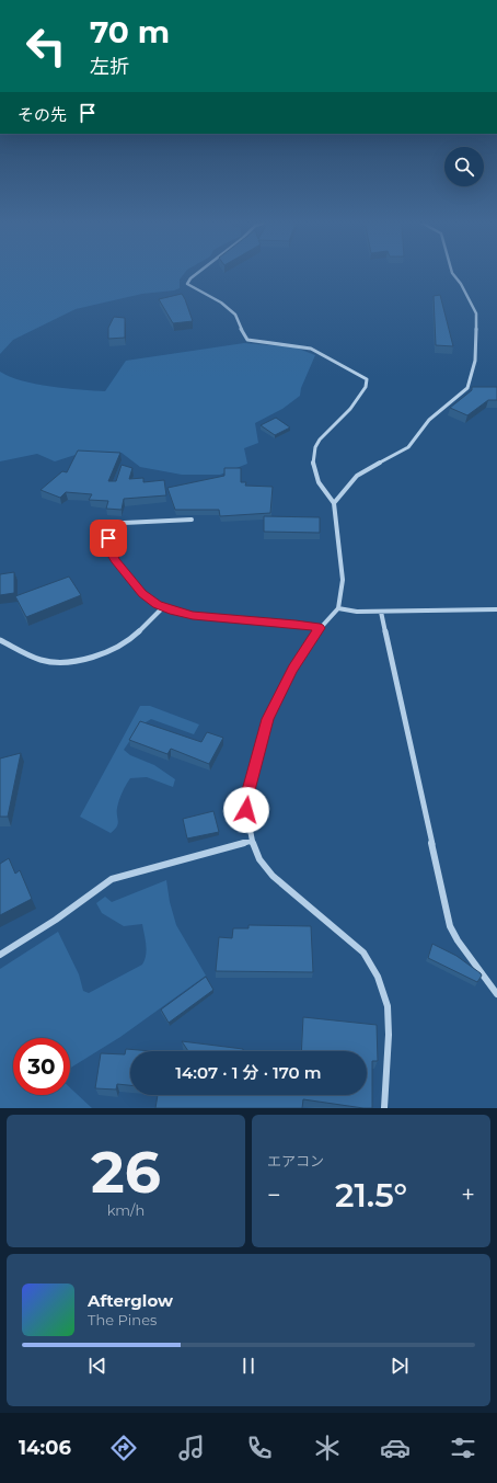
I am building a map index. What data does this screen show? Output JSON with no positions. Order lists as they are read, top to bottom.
{
  "page": {
    "turn": ["70 m", "左折"],
    "then": "その先",
    "limit": "30",
    "trip": "14:07 · 1 分 · 170 m",
    "tile": [
      ["26", "km/h"],
      "エアコン"
    ],
    "heat": ["−", "21.5°", "+"],
    "song": ["Afterglow", "The Pines"],
    "tabs": "14:06"
  }
}
